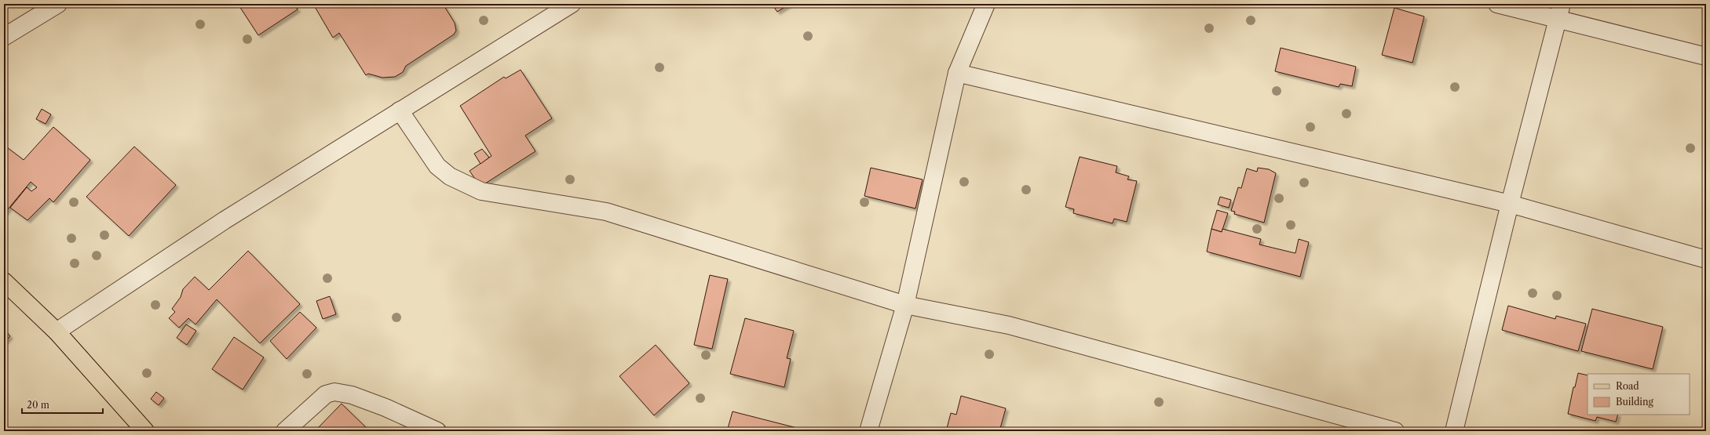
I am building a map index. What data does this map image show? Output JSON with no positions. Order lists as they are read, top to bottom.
{
  "legend": ["Road", "Building"],
  "scale_bar": "20 m"
}
